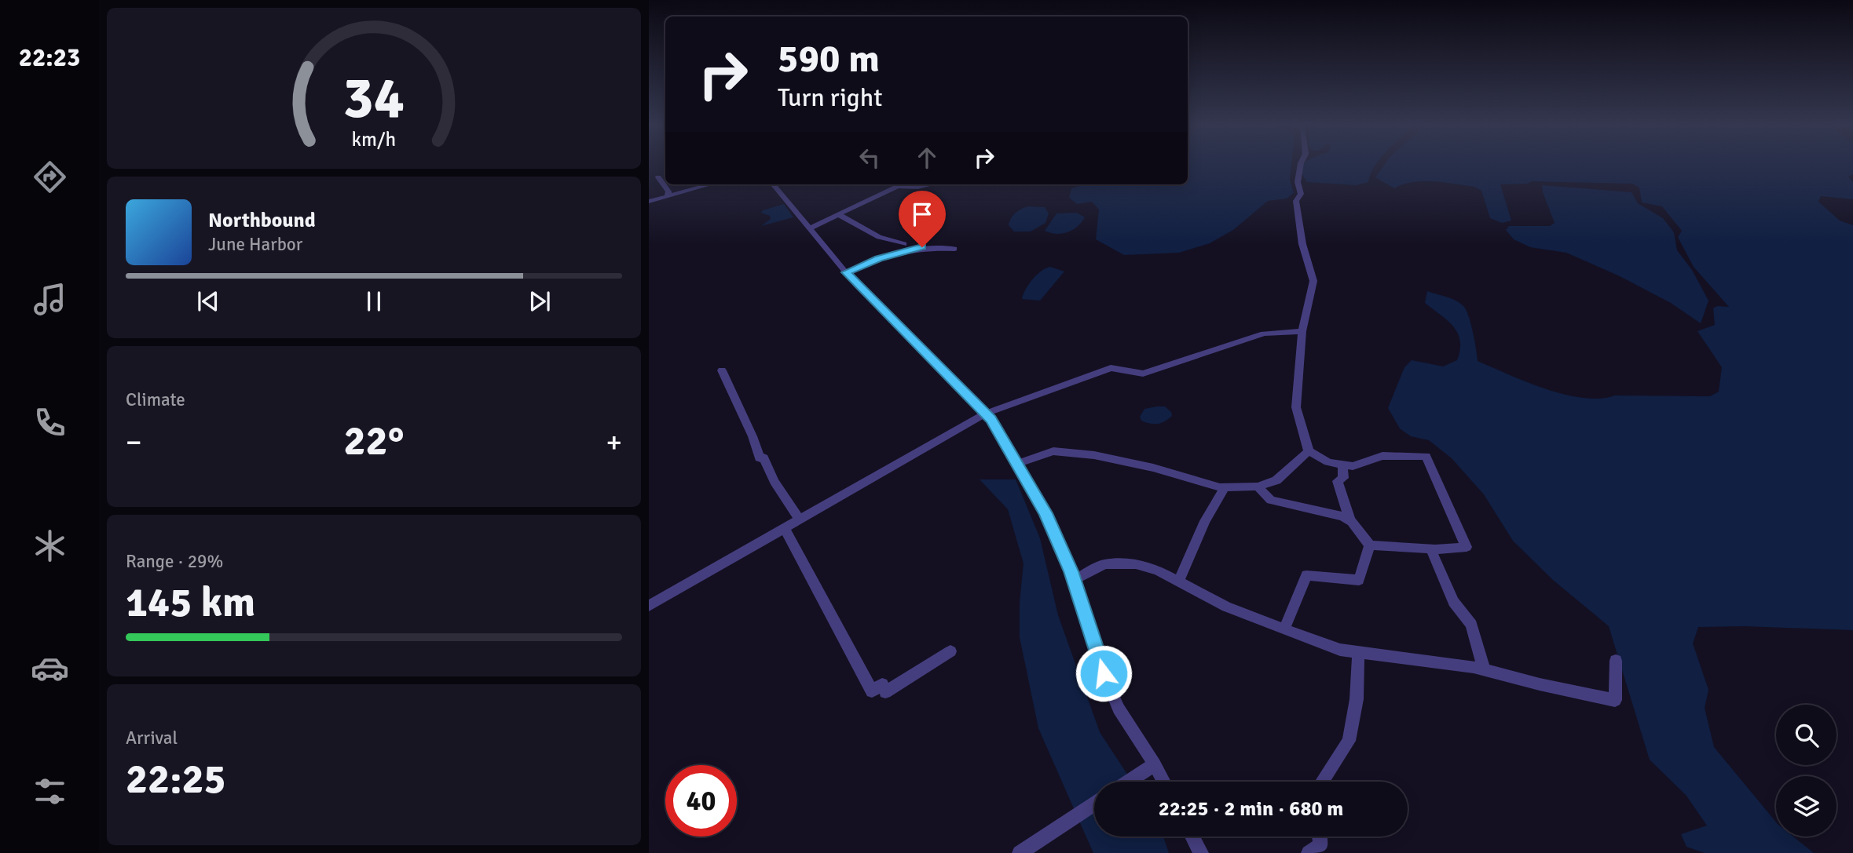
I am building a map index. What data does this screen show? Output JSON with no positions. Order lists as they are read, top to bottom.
{
  "page": {
    "tabs": "22:23",
    "turn": ["590 m", "Turn right"],
    "song": ["Northbound", "June Harbor"],
    "tile": [
      "Climate",
      ["Range · 29%", "145 km"],
      ["Arrival", "22:25"]
    ],
    "heat": ["−", "22°", "+"],
    "limit": "40",
    "trip": "22:25 · 2 min · 680 m",
    "gauge": ["34", "km/h"]
  }
}
